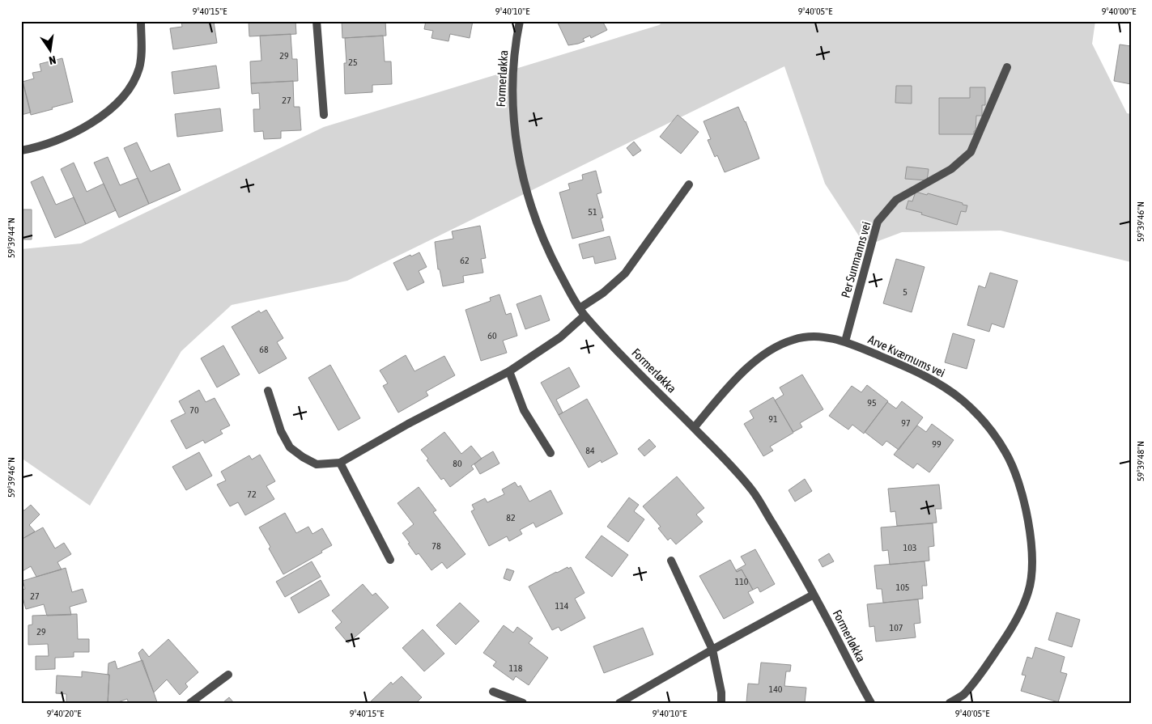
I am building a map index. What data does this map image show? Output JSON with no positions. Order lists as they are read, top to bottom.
{
  "streets": {
    "street": ["Formerløkka", "Per Sunmanns vei", "Arve Kværnums vei"]
  },
  "crossings": [
    ["Formerløkka", "Arve Kværnums vei"],
    ["Per Sunmanns vei", "Arve Kværnums vei"]
  ],
  "house_numbers": [
    "29",
    "25",
    "27",
    "51",
    "62",
    "5",
    "60",
    "68",
    "95",
    "70",
    "91",
    "97",
    "99",
    "84",
    "80",
    "72",
    "82",
    "78",
    "103",
    "110",
    "105",
    "27",
    "114",
    "107",
    "29",
    "118",
    "140"
  ],
  "north": "bottom",
  "coordinates": [
    "9°40'15\"E",
    "9°40'10\"E",
    "9°40'05\"E",
    "9°40'00\"E",
    "59°39'46\"N",
    "59°39'44\"N",
    "59°39'48\"N",
    "9°40'20\"E"
  ]
}
